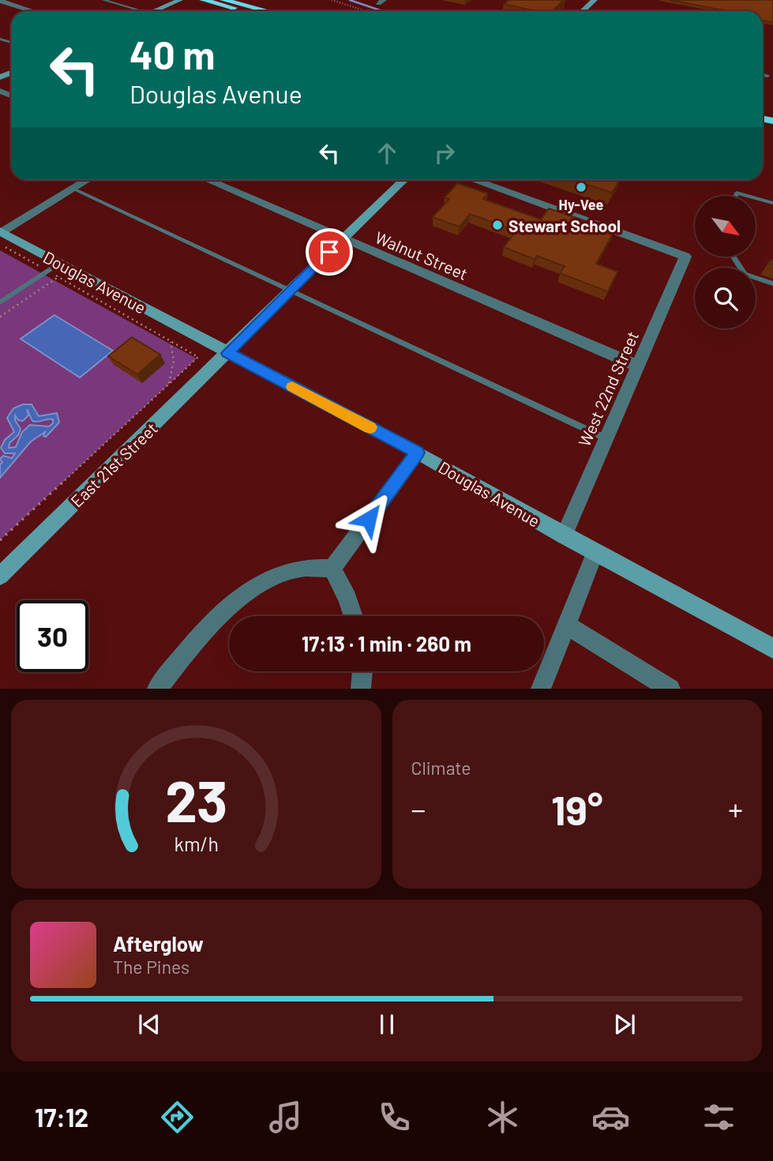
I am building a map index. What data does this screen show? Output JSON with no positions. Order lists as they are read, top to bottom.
{
  "streets": {
    "street": [
      "Walnut Street",
      "Douglas Avenue",
      "West 22nd Street",
      "East 21st Street"
    ]
  },
  "crossings": [
    ["Walnut Street", "West 22nd Street"],
    ["Walnut Street", "East 21st Street"],
    ["Douglas Avenue", "West 22nd Street"],
    ["Douglas Avenue", "East 21st Street"]
  ],
  "places": ["Hy-Vee", "Stewart School"],
  "north": "bottom right",
  "page": {
    "turn": ["40 m", "Douglas Avenue"],
    "limit": "30",
    "trip": "17:13 · 1 min · 260 m",
    "tile": "Climate",
    "heat": ["−", "19°", "+"],
    "song": ["Afterglow", "The Pines"],
    "tabs": "17:12",
    "gauge": ["23", "km/h"]
  }
}
